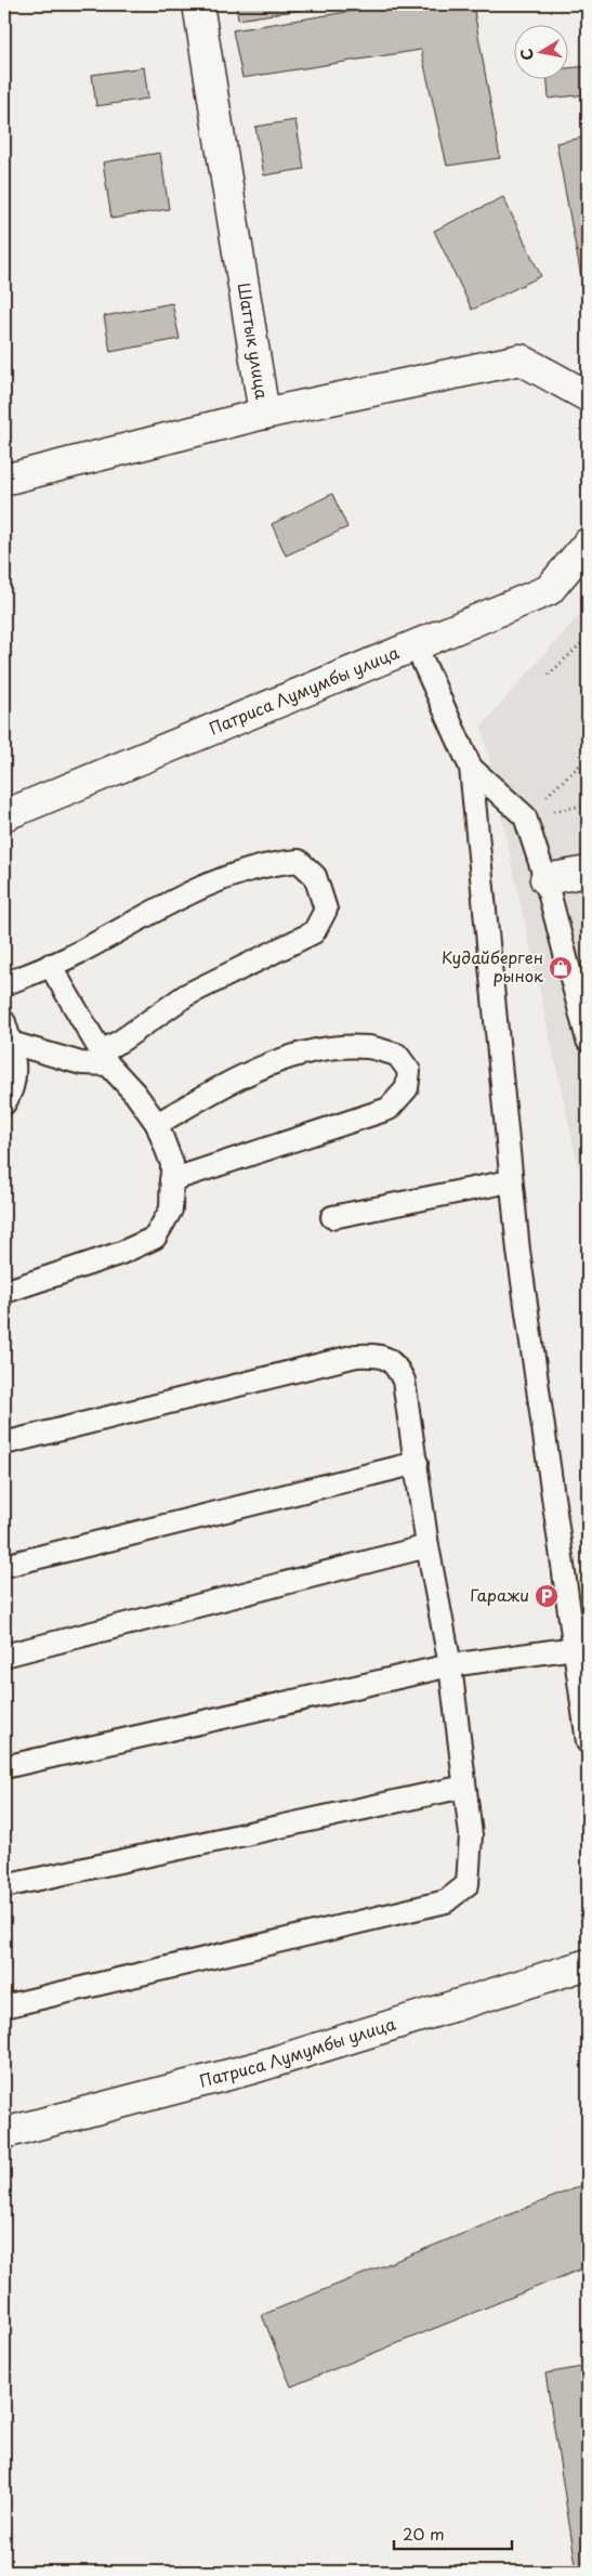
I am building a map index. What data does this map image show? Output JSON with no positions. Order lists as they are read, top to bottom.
{
  "streets": {
    "street": ["Шаттык улица", "Патриса Лумумбы улица"]
  },
  "places": {
    "shop": ["Кудайберген рынок"],
    "parking": ["Гаражи"]
  },
  "scale_bar": "20 m",
  "north": "left"
}
